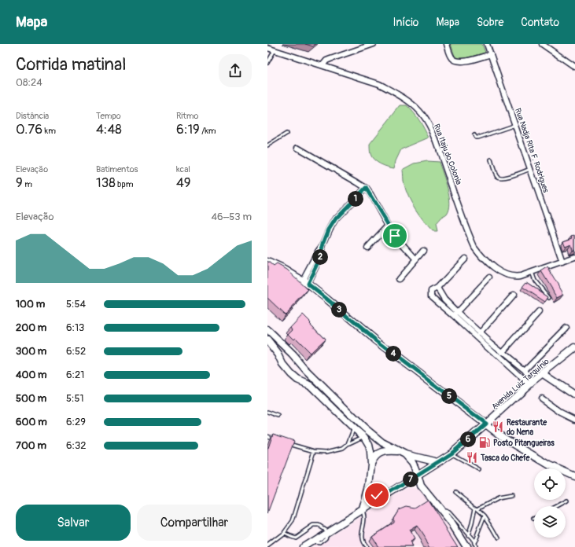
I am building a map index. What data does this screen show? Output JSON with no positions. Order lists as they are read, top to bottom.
{
  "streets": {
    "street": ["Rua Nadja Rita F. Rodrigues", "Rua Itaju do Colonia", "Avenida Luiz Tarquínio"]
  },
  "crossings": [
    ["Rua Nadja Rita F. Rodrigues", "Rua Itaju do Colonia"]
  ],
  "places": {
    "restaurant": ["Restaurante do Nena", "Tasca do Chefe"],
    "fuel station": ["Posto Pitangueiras"]
  },
  "page": {
    "header": "Mapa",
    "nav": [
      "Início",
      "Mapa",
      "Sobre",
      "Contato"
    ],
    "heading": ["Corrida matinal", "08:24"],
    "stats": [
      ["Distância", "0.76 km"],
      ["Tempo", "4:48"],
      ["Ritmo", "6:19 /km"],
      ["Elevação", "9 m"],
      ["Batimentos", "138 bpm"],
      ["kcal", "49"]
    ],
    "pins": [
      "1",
      "2",
      "3",
      "4",
      "5",
      "6",
      "7"
    ],
    "chart": ["Elevação", "46–53 m"],
    "list": [
      {
        "name": "100 m",
        "note": "5:54"
      },
      {
        "name": "200 m",
        "note": "6:13"
      },
      {
        "name": "300 m",
        "note": "6:52"
      },
      {
        "name": "400 m",
        "note": "6:21"
      },
      {
        "name": "500 m",
        "note": "5:51"
      },
      {
        "name": "600 m",
        "note": "6:29"
      },
      {
        "name": "700 m",
        "note": "6:32"
      }
    ],
    "buttons": ["Salvar", "Compartilhar"]
  }
}
